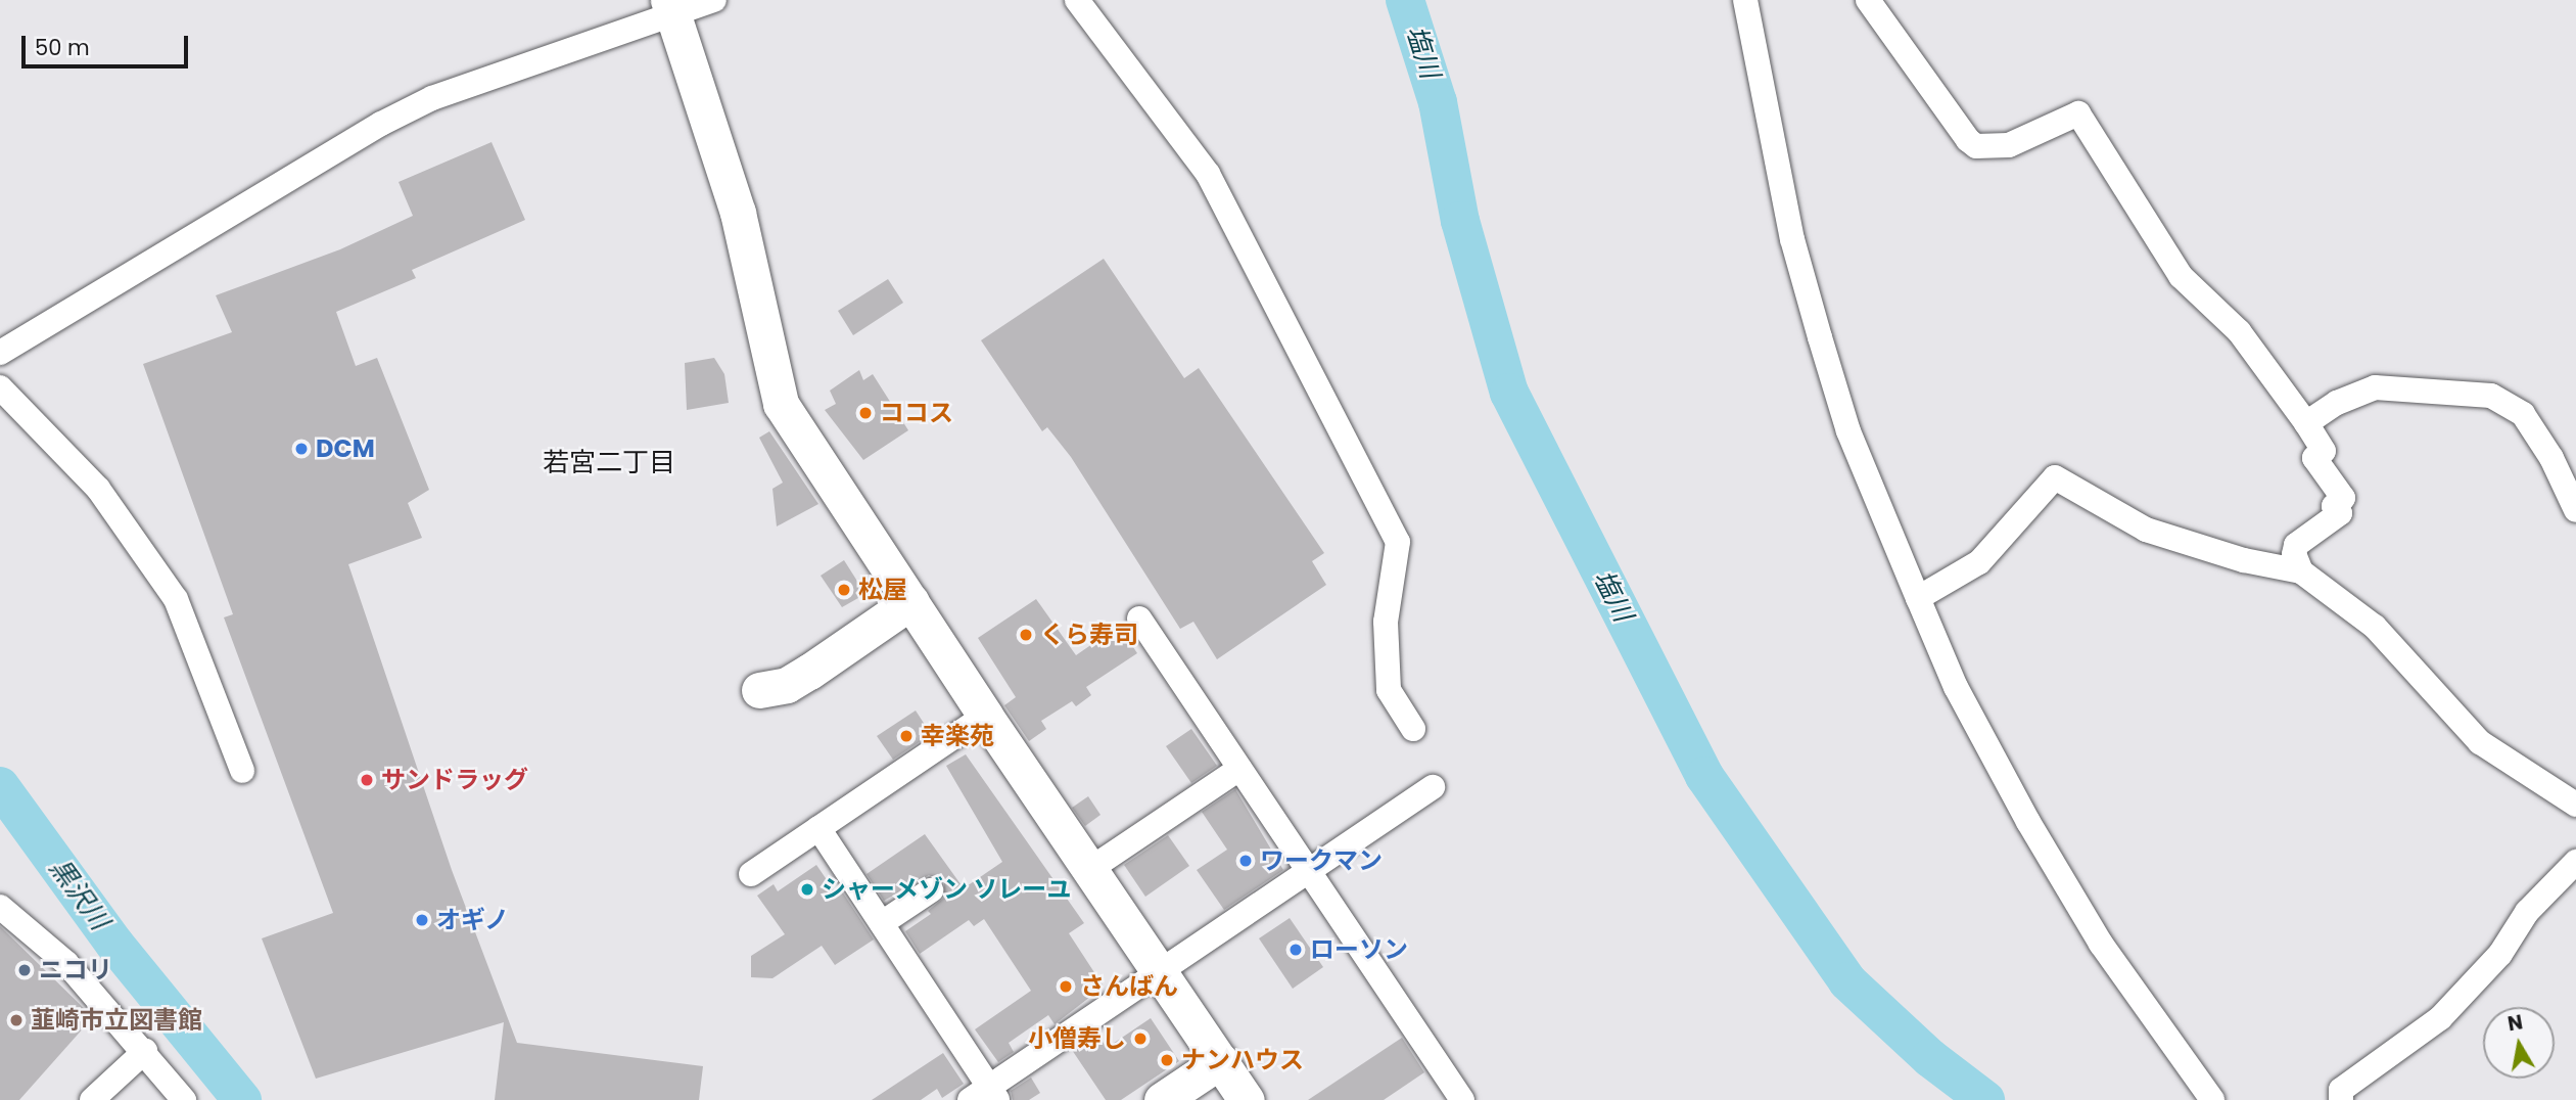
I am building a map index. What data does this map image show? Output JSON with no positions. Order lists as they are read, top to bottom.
{
  "districts": ["若宮二丁目"],
  "water": ["塩川", "黒沢川"],
  "places": [
    "ココス",
    "DCM",
    "松屋",
    "くら寿司",
    "幸楽苑",
    "サンドラッグ",
    "ワークマン",
    "シャーメゾン ソレーユ",
    "オギノ",
    "ローソン",
    "ニコリ",
    "さんばん",
    "韮崎市立図書館",
    "小僧寿し",
    "ナンハウス"
  ],
  "scale_bar": "50 m",
  "north": "top"
}
